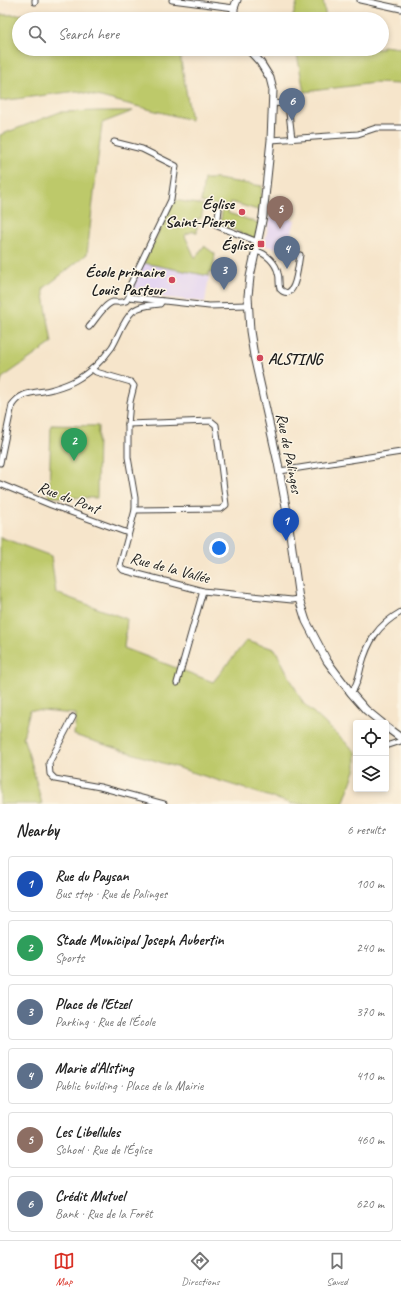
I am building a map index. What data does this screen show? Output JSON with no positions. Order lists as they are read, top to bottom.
{
  "streets": {
    "main road": ["Rue de Palinges"],
    "street": ["Rue du Pont", "Rue de la Vallée"]
  },
  "crossings": [
    ["Rue de Palinges", "Rue de la Vallée"],
    ["Rue du Pont", "Rue de la Vallée"]
  ],
  "places": {
    "other": ["Église Saint-Pierre", "École primaire Louis Pasteur", "ALSTING"],
    "transit": ["Église"]
  },
  "page": {
    "search": "Search here",
    "pins": [
      "6",
      "5",
      "4",
      "3",
      "2",
      "1"
    ],
    "heading": ["Nearby", "6 results"],
    "list": [
      {
        "mark": "1",
        "name": "Rue du Paysan",
        "note": "Bus stop · Rue de Palinges",
        "value": "100 m"
      },
      {
        "mark": "2",
        "name": "Stade Municipal Joseph Aubertin",
        "note": "Sports",
        "value": "240 m"
      },
      {
        "mark": "3",
        "name": "Place de l'Etzel",
        "note": "Parking · Rue de l'École",
        "value": "370 m"
      },
      {
        "mark": "4",
        "name": "Marie d'Alsting",
        "note": "Public building · Place de la Mairie",
        "value": "410 m"
      },
      {
        "mark": "5",
        "name": "Les Libellules",
        "note": "School · Rue de l'Église",
        "value": "460 m"
      },
      {
        "mark": "6",
        "name": "Crédit Mutuel",
        "note": "Bank · Rue de la Forêt",
        "value": "620 m"
      }
    ],
    "nav": ["Map", "Directions", "Saved"]
  }
}
